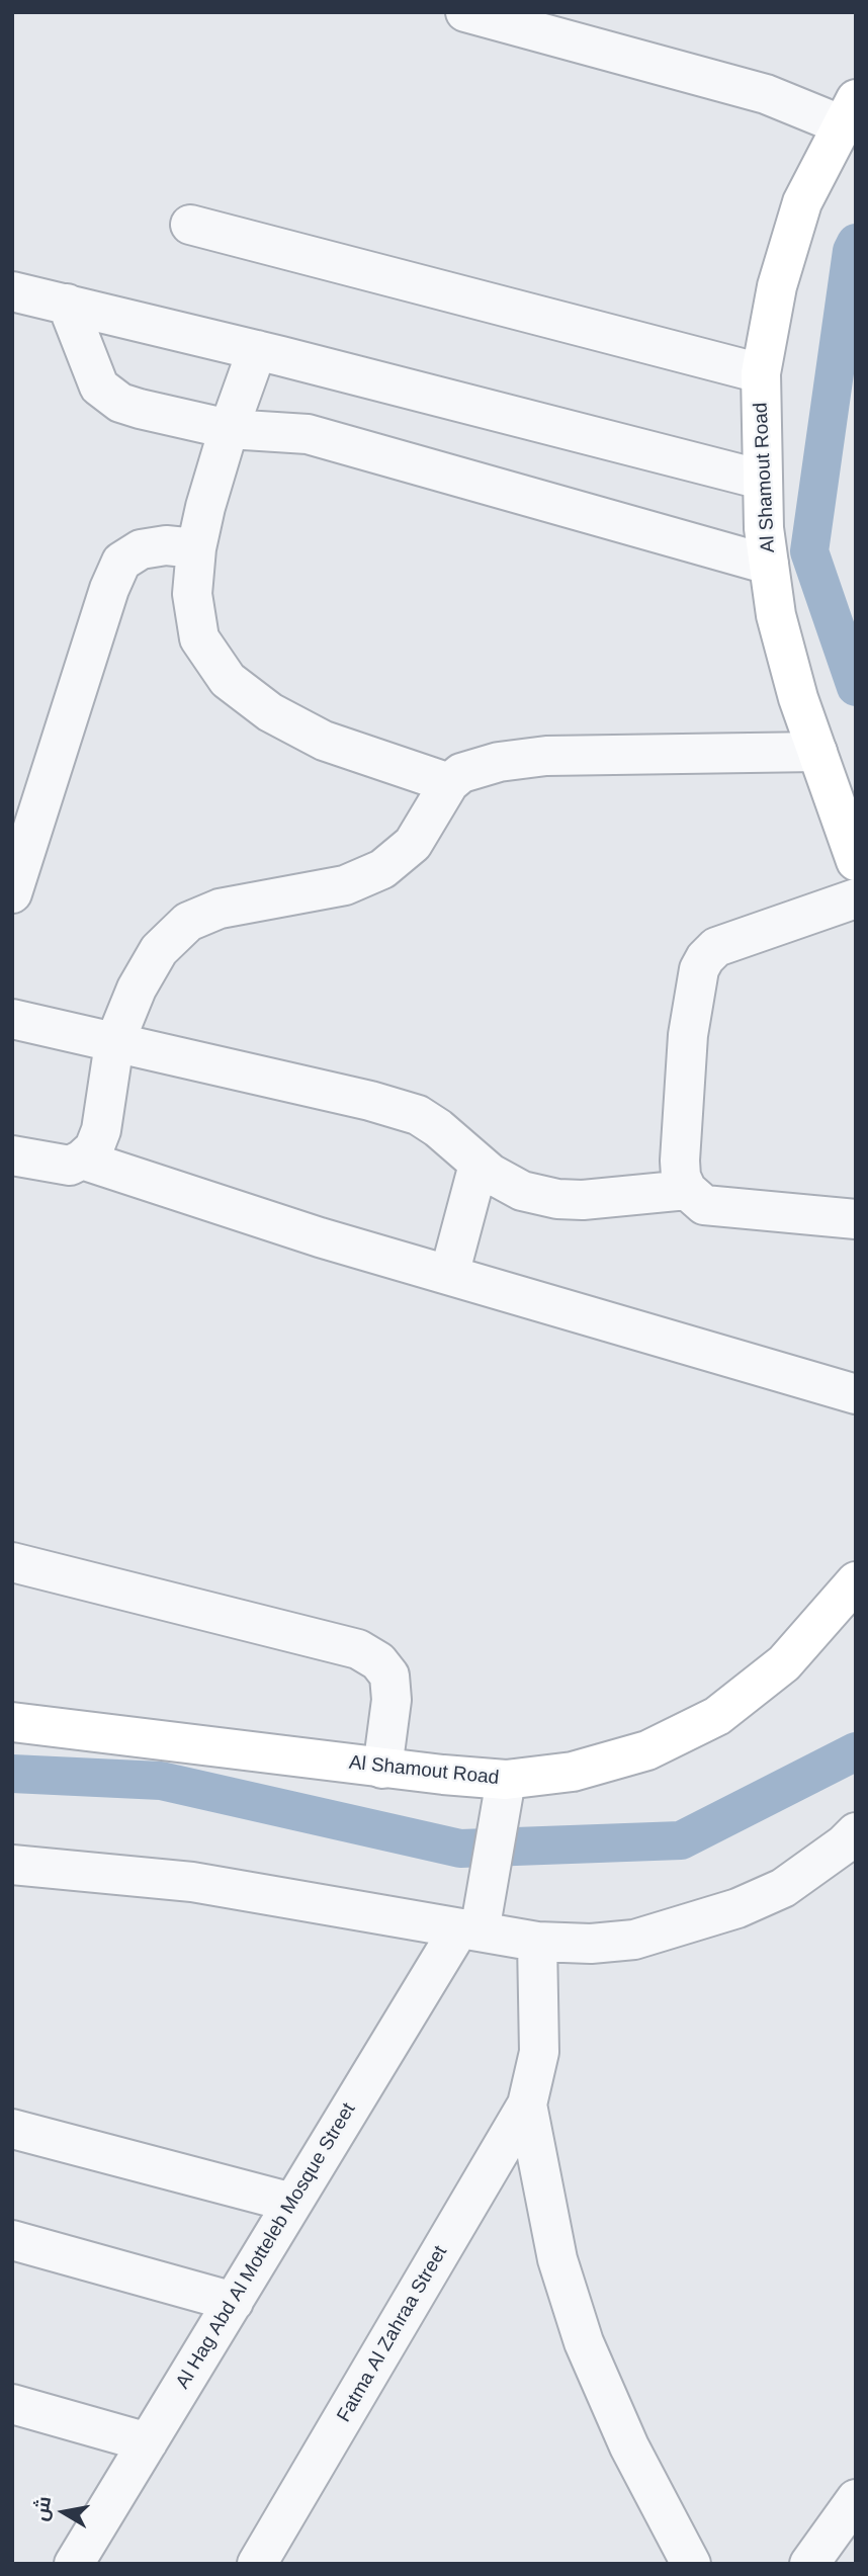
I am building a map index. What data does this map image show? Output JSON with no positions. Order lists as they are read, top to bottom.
{
  "streets": {
    "street": ["Al Shamout Road", "Al Hag Abd Al Motteleb Mosque Street", "Fatma Al Zahraa Street"]
  },
  "north": "left"
}
